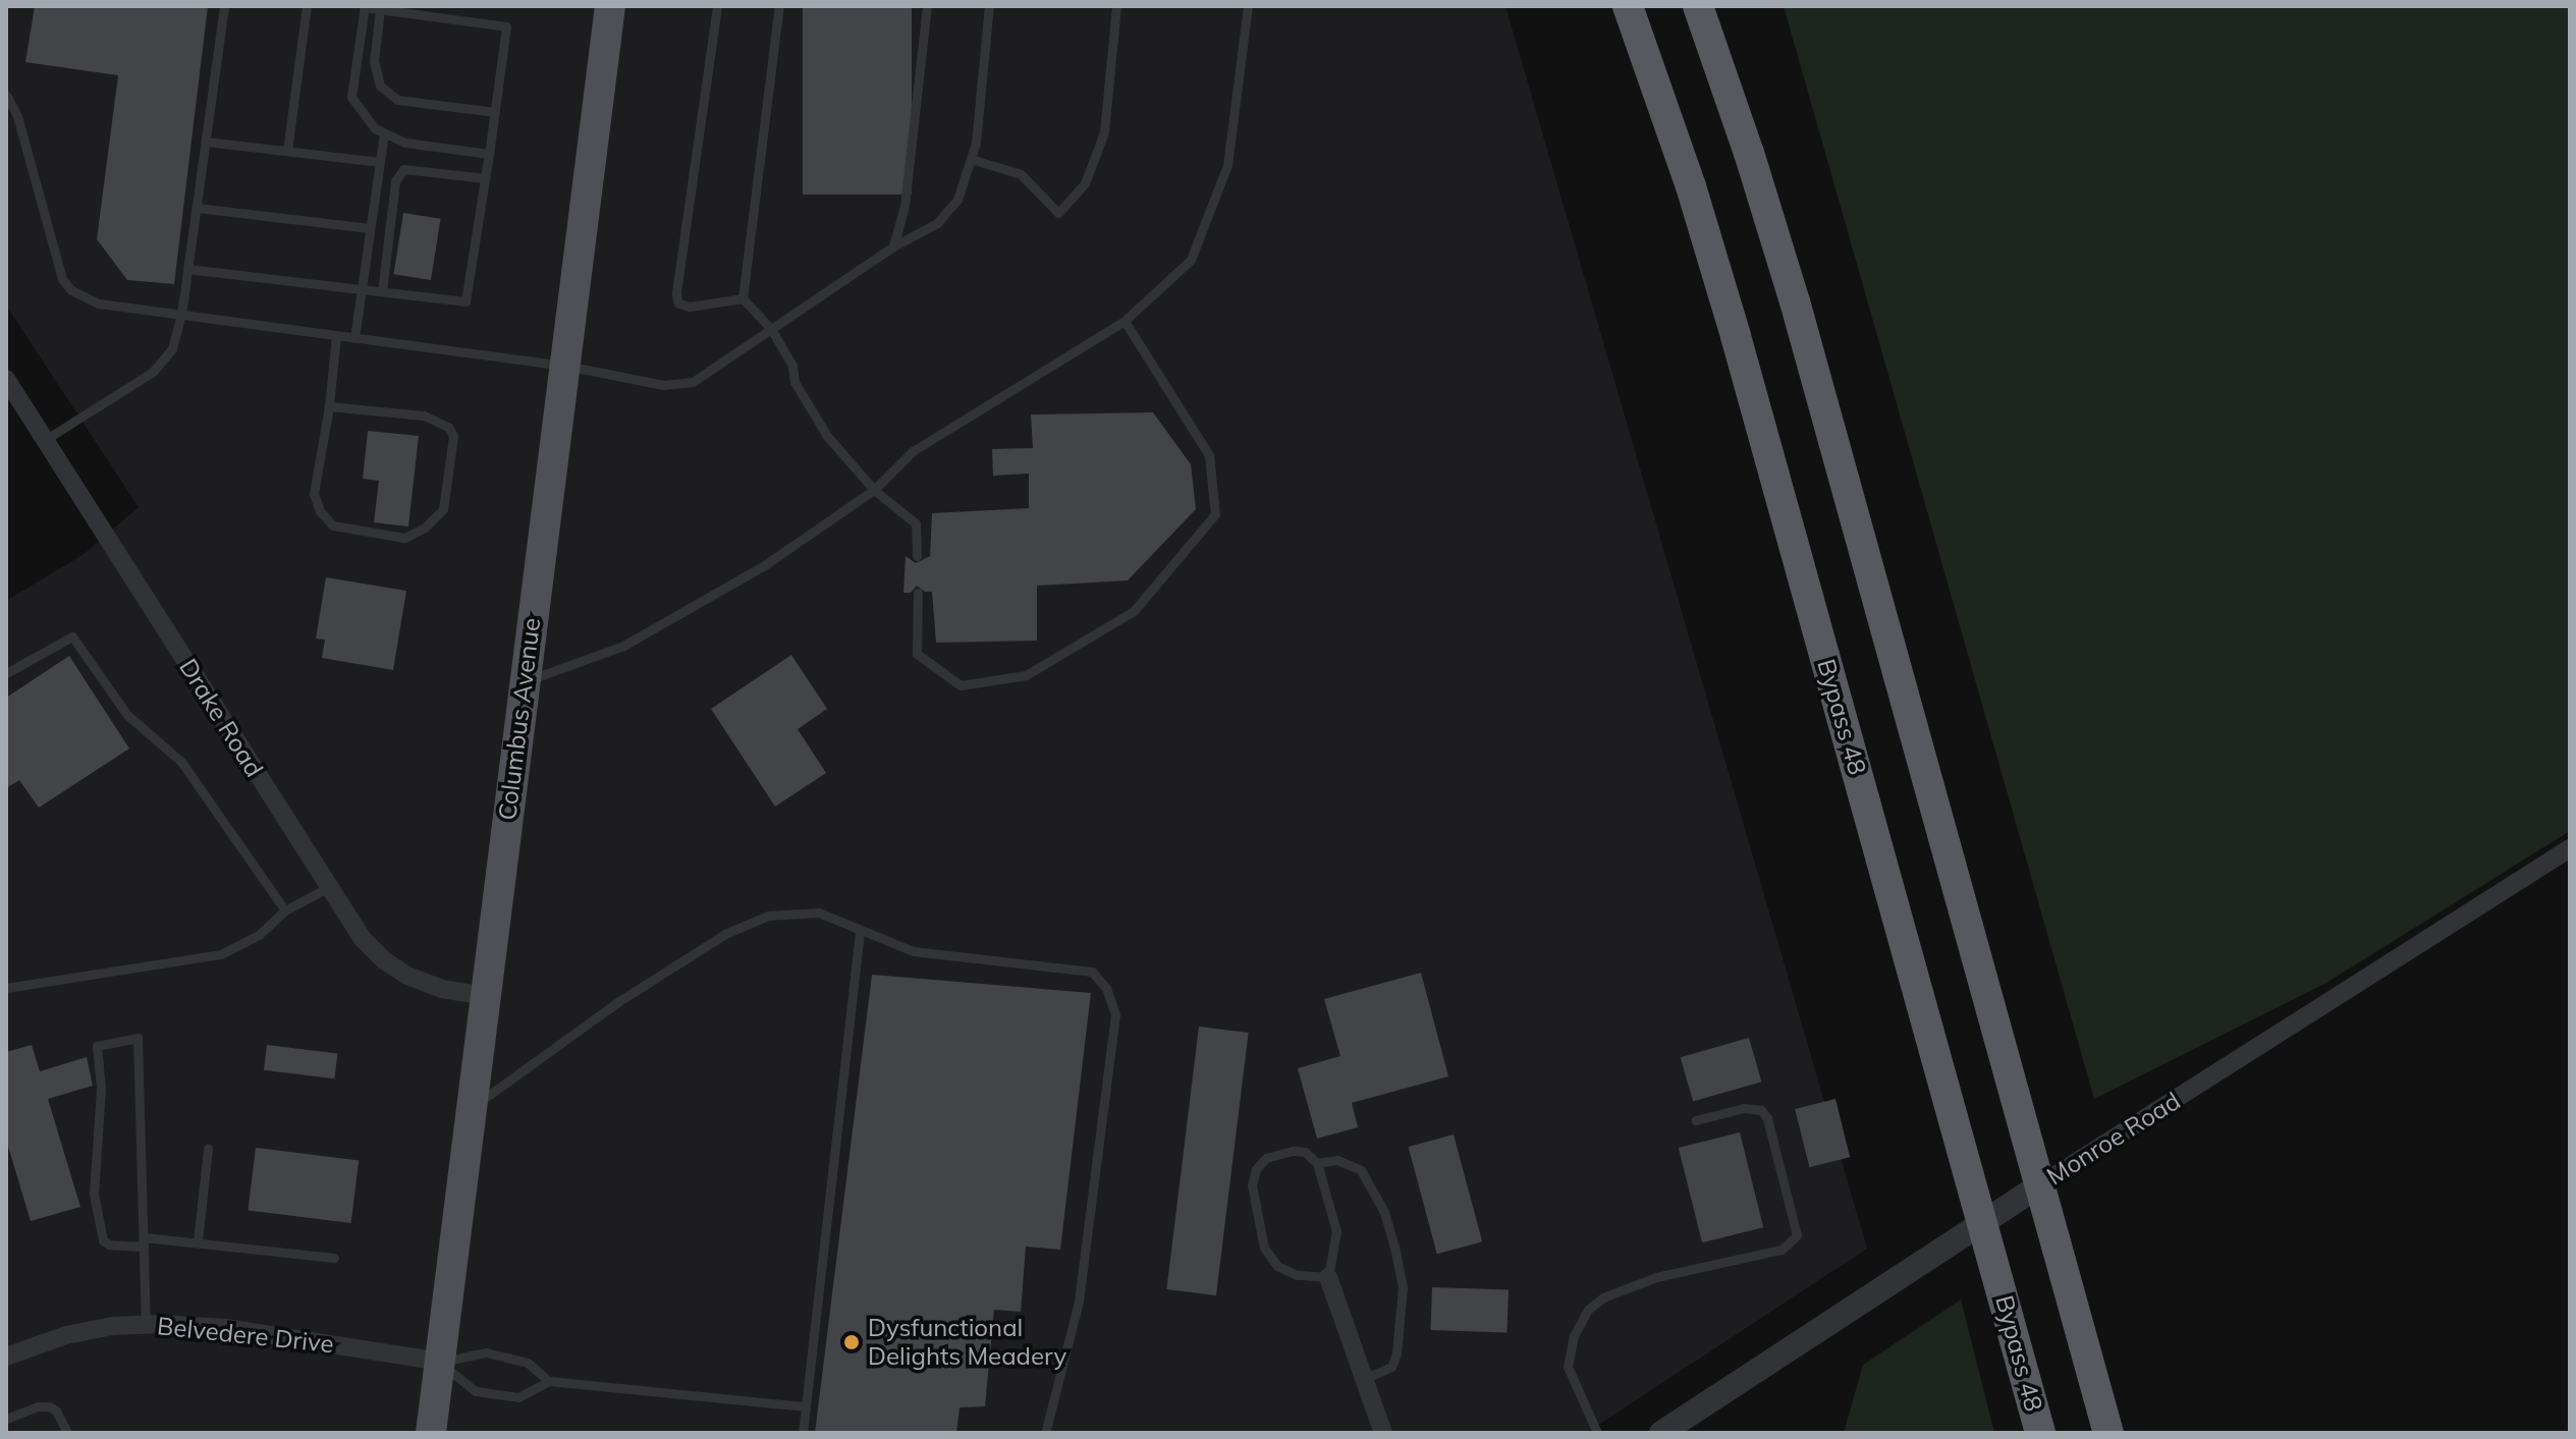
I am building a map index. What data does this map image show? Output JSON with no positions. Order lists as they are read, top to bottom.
{
  "streets": {
    "highway": ["Bypass 48"],
    "main road": ["Columbus Avenue"],
    "street": ["Drake Road", "Monroe Road", "Belvedere Drive"]
  },
  "crossings": [
    ["Bypass 48", "Monroe Road"],
    ["Drake Road", "Columbus Avenue"],
    ["Columbus Avenue", "Belvedere Drive"]
  ],
  "places": ["Dysfunctional Delights Meadery"]
}
